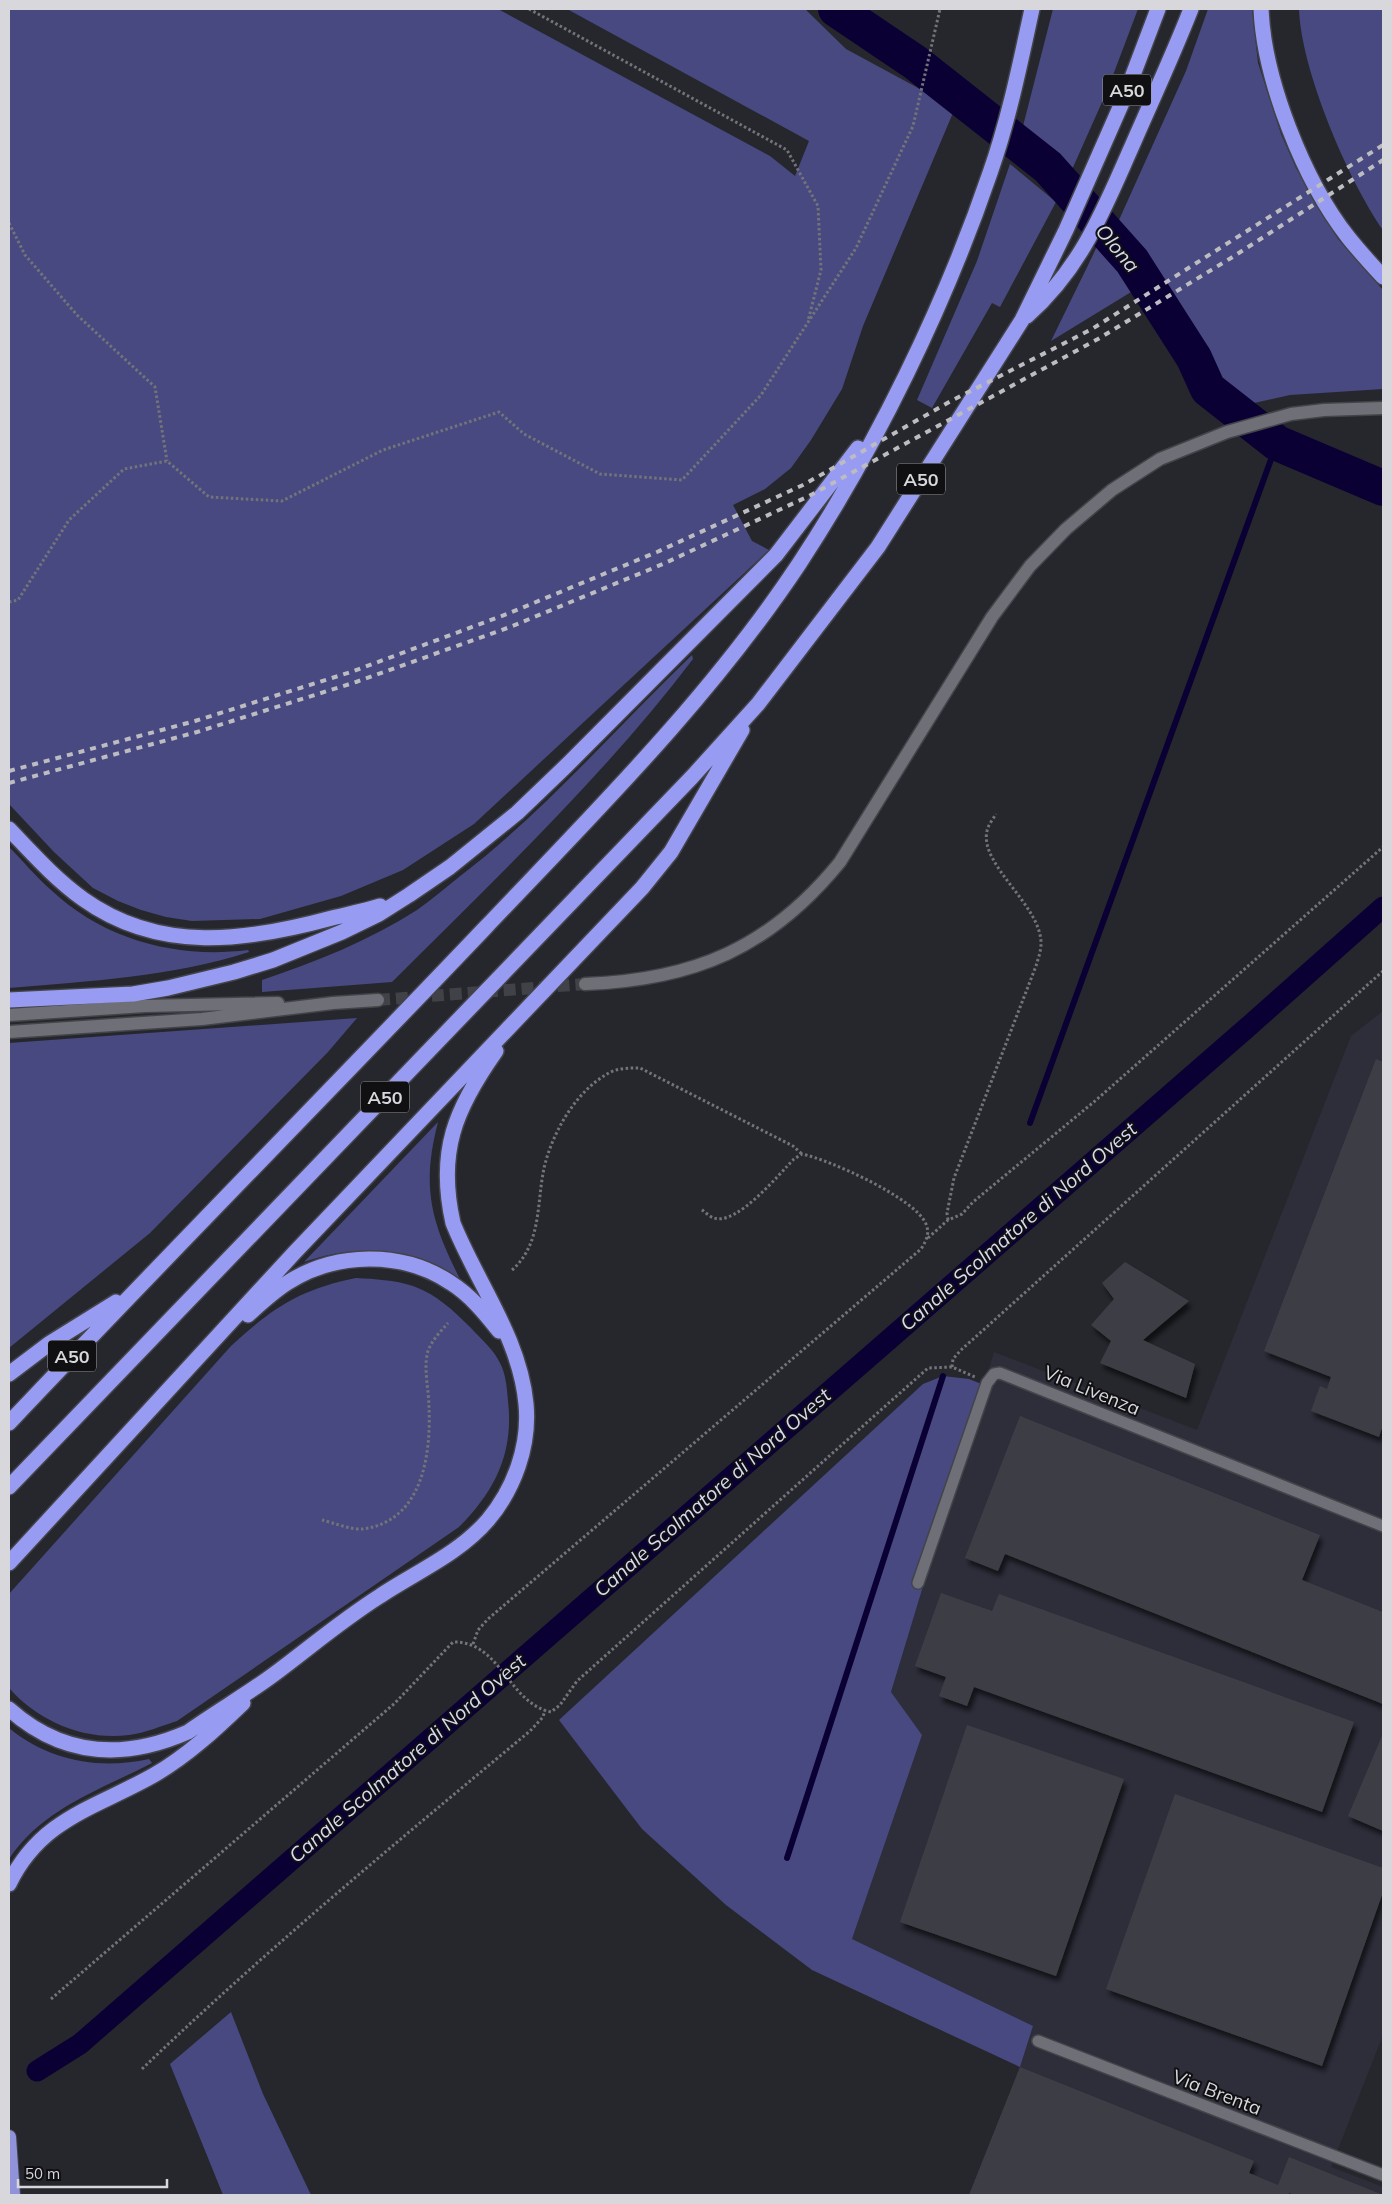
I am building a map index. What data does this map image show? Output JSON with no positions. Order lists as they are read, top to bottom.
{
  "streets": {
    "highway": ["A50"],
    "lane": ["Via Livenza", "Via Brenta"]
  },
  "water": ["Olona", "Canale Scolmatore di Nord Ovest"],
  "scale_bar": "50 m"
}
